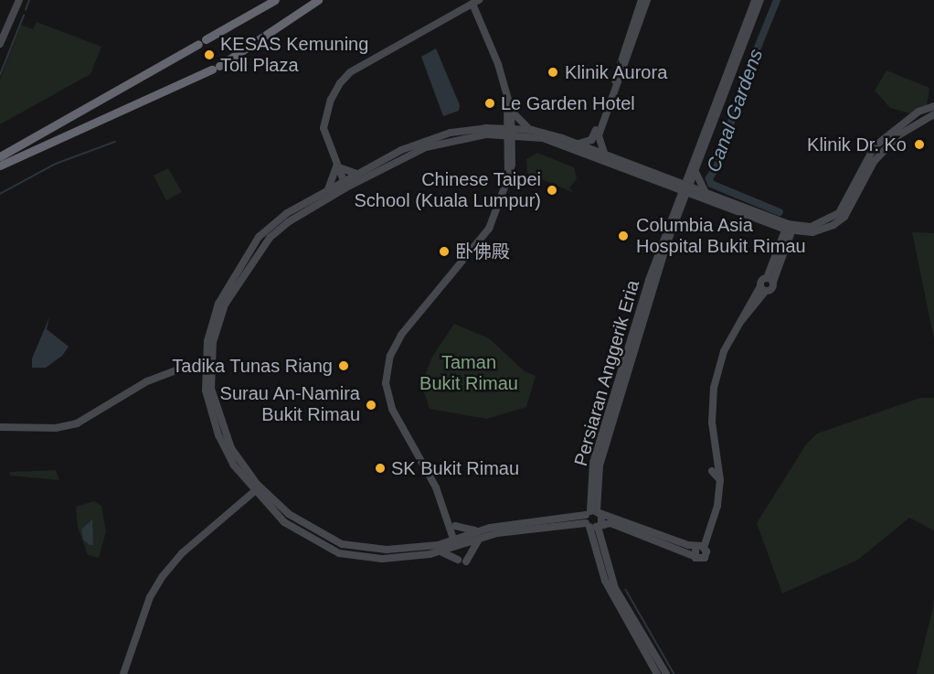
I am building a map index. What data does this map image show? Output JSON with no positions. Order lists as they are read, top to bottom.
{
  "streets": {
    "main road": ["Persiaran Anggerik Eria"]
  },
  "water": ["Canal Gardens"],
  "parks": ["Taman Bukit Rimau"],
  "places": [
    "KESAS Kemuning Toll Plaza",
    "Klinik Aurora",
    "Le Garden Hotel",
    "Klinik Dr. Ko",
    "Chinese Taipei School (Kuala Lumpur)",
    "Columbia Asia Hospital Bukit Rimau",
    "卧佛殿",
    "Tadika Tunas Riang",
    "Surau An-Namira Bukit Rimau",
    "SK Bukit Rimau"
  ]
}
